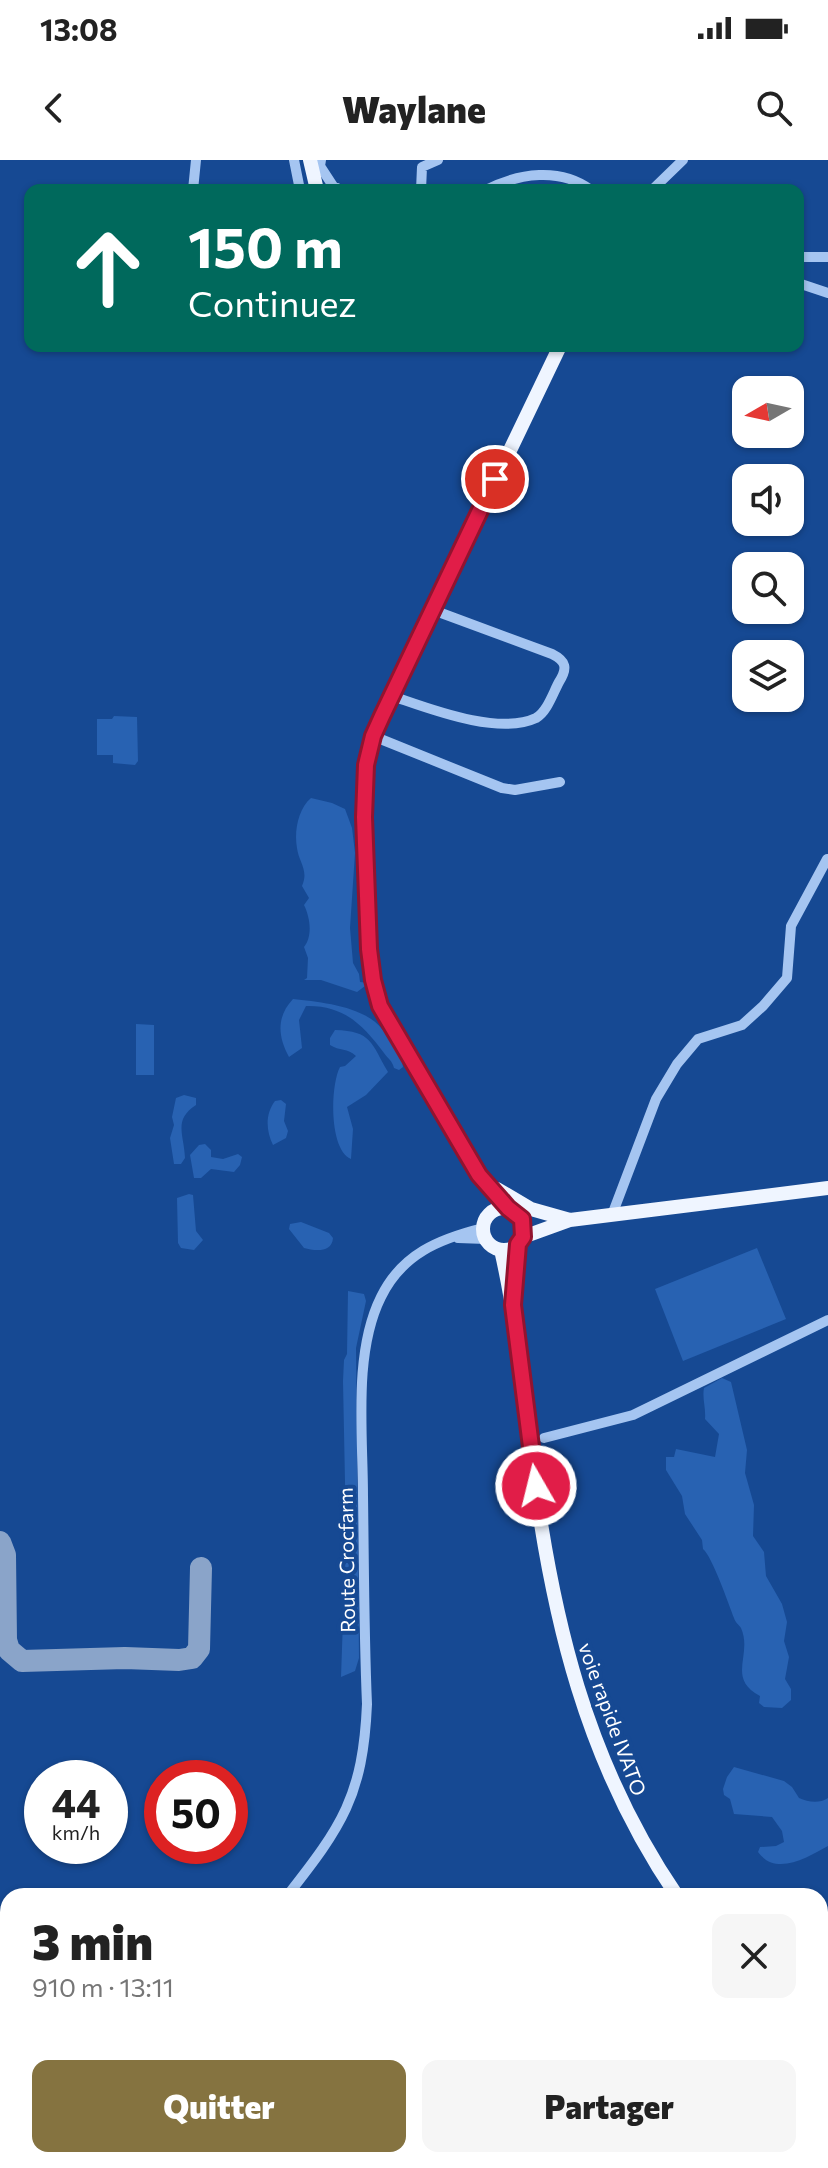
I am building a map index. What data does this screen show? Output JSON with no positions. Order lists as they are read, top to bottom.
{
  "streets": {
    "main road": ["voie rapide IVATO"],
    "street": ["Route Crocfarm"]
  },
  "north": "left",
  "page": {
    "status": "13:08",
    "header": "Waylane",
    "turn": ["150 m", "Continuez"],
    "speed": "44 km/h",
    "limit": "50",
    "heading": ["3 min", "910 m · 13:11"],
    "buttons": ["Quitter", "Partager"]
  }
}
